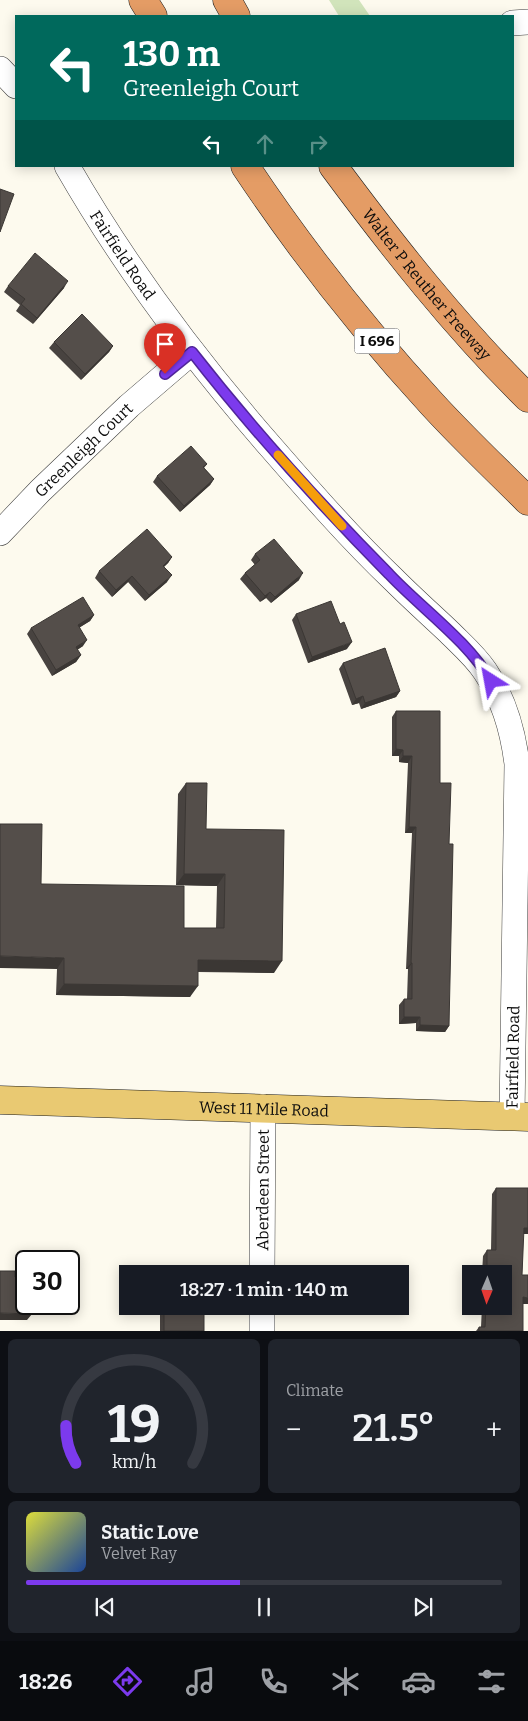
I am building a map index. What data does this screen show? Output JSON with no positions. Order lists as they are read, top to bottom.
{
  "streets": {
    "highway": ["Walter P Reuther Freeway", "I 696"],
    "main road": ["West 11 Mile Road"],
    "street": ["Fairfield Road", "Greenleigh Court", "Aberdeen Street"]
  },
  "crossings": [
    ["Fairfield Road", "Greenleigh Court"],
    ["Fairfield Road", "West 11 Mile Road"],
    ["West 11 Mile Road", "Aberdeen Street"]
  ],
  "north": "bottom",
  "page": {
    "turn": ["130 m", "Greenleigh Court"],
    "limit": "30",
    "trip": "18:27 · 1 min · 140 m",
    "tile": "Climate",
    "heat": ["−", "21.5°", "+"],
    "song": ["Static Love", "Velvet Ray"],
    "tabs": "18:26",
    "gauge": ["19", "km/h"]
  }
}
